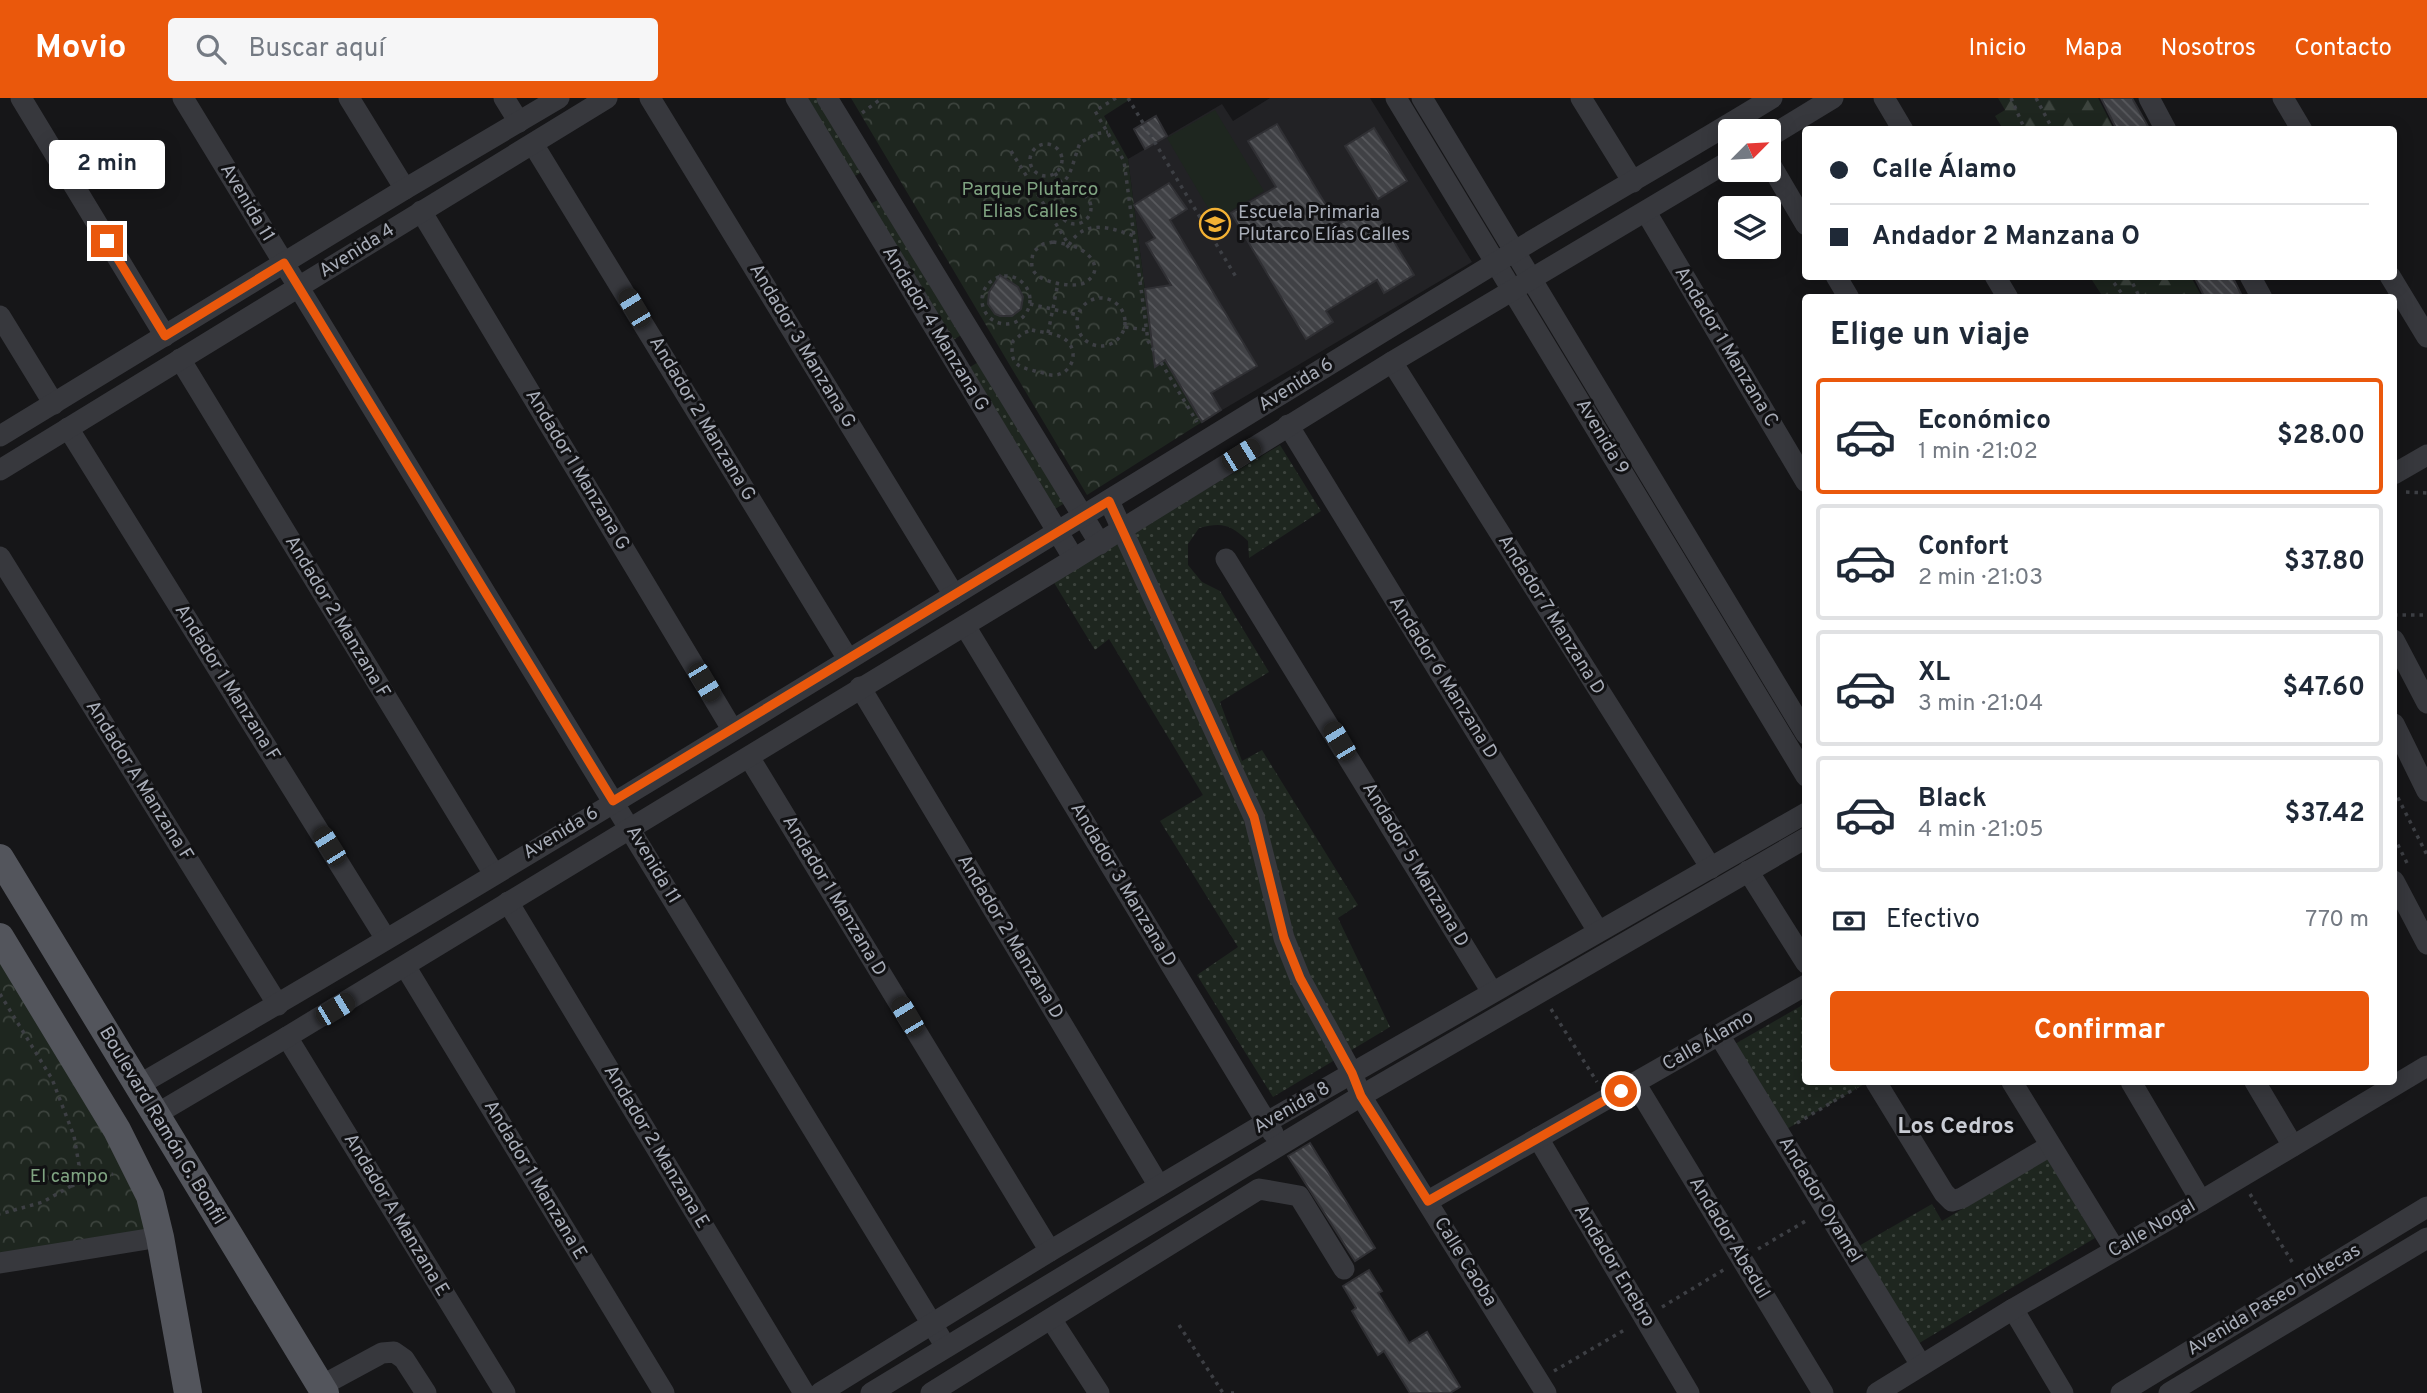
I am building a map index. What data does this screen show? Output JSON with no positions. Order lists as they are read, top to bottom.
{
  "streets": {
    "main road": ["Boulevard Ramón G. Bonfil"],
    "street": [
      "Avenida 11",
      "Avenida 4",
      "Andador 4 Manzana G",
      "Andador 3 Manzana G",
      "Andador 1 Manzana C",
      "Avenida 6",
      "Andador 2 Manzana G",
      "Avenida 9",
      "Andador 1 Manzana G",
      "Andador 7 Manzana D",
      "Andador 2 Manzana F",
      "Andador 6 Manzana D",
      "Andador 1 Manzana F",
      "Andador A Manzana F",
      "Andador 5 Manzana D",
      "Andador 3 Manzana D",
      "Andador 1 Manzana D",
      "Andador 2 Manzana D",
      "Calle Álamo",
      "Avenida 8",
      "Andador 2 Manzana E",
      "Andador 1 Manzana E",
      "Andador Oyamel",
      "Andador A Manzana E",
      "Calle Nogal",
      "Andador Abedul",
      "Calle Caoba",
      "Andador Enebro",
      "Avenida Paseo Toltecas"
    ]
  },
  "crossings": [
    ["Avenida 11", "Avenida 4"],
    ["Avenida 11", "Avenida 6"],
    ["Avenida 11", "Avenida 8"],
    ["Avenida 4", "Andador 2 Manzana G"],
    ["Avenida 4", "Andador 1 Manzana G"],
    ["Avenida 4", "Andador 2 Manzana F"],
    ["Avenida 4", "Andador 1 Manzana F"],
    ["Andador 4 Manzana G", "Avenida 6"],
    ["Andador 3 Manzana G", "Avenida 6"],
    ["Andador 1 Manzana C", "Avenida 6"],
    ["Avenida 6", "Andador 2 Manzana G"],
    ["Avenida 6", "Avenida 9"],
    ["Avenida 6", "Andador 1 Manzana G"],
    ["Avenida 6", "Andador 7 Manzana D"],
    ["Avenida 6", "Andador 2 Manzana F"],
    ["Avenida 6", "Andador 6 Manzana D"],
    ["Avenida 6", "Andador 1 Manzana F"],
    ["Avenida 6", "Andador A Manzana F"],
    ["Avenida 6", "Andador 3 Manzana D"],
    ["Avenida 6", "Andador 1 Manzana D"],
    ["Avenida 6", "Andador 2 Manzana D"],
    ["Avenida 6", "Boulevard Ramón G. Bonfil"],
    ["Avenida 6", "Andador 2 Manzana E"],
    ["Avenida 6", "Andador 1 Manzana E"],
    ["Avenida 6", "Andador A Manzana E"],
    ["Avenida 6", "Calle Caoba"],
    ["Andador 7 Manzana D", "Avenida 8"],
    ["Andador 6 Manzana D", "Avenida 8"],
    ["Andador 5 Manzana D", "Avenida 8"],
    ["Andador 3 Manzana D", "Avenida 8"],
    ["Andador 1 Manzana D", "Avenida 8"],
    ["Andador 2 Manzana D", "Avenida 8"],
    ["Calle Álamo", "Andador Oyamel"],
    ["Calle Álamo", "Andador Abedul"],
    ["Calle Álamo", "Calle Caoba"],
    ["Calle Álamo", "Andador Enebro"],
    ["Avenida 8", "Calle Caoba"],
    ["Andador Oyamel", "Calle Nogal"]
  ],
  "districts": ["Los Cedros"],
  "parks": ["Parque Plutarco Elias Calles", "El campo"],
  "places": {
    "school or university": ["Escuela Primaria Plutarco Elías Calles"]
  },
  "north": "top right",
  "page": {
    "header": "Movio",
    "search": "Buscar aquí",
    "nav": [
      "Inicio",
      "Mapa",
      "Nosotros",
      "Contacto"
    ],
    "banner": ["Calle Álamo", "Andador 2 Manzana O"],
    "bubble": "2 min",
    "heading": "Elige un viaje",
    "list": [
      {
        "name": "Económico",
        "note": "1 min · 21:02",
        "value": "$28.00"
      },
      {
        "name": "Confort",
        "note": "2 min · 21:03",
        "value": "$37.80"
      },
      {
        "name": "XL",
        "note": "3 min · 21:04",
        "value": "$47.60"
      },
      {
        "name": "Black",
        "note": "4 min · 21:05",
        "value": "$37.42"
      }
    ],
    "pay": ["Efectivo", "770 m"],
    "buttons": "Confirmar"
  }
}
